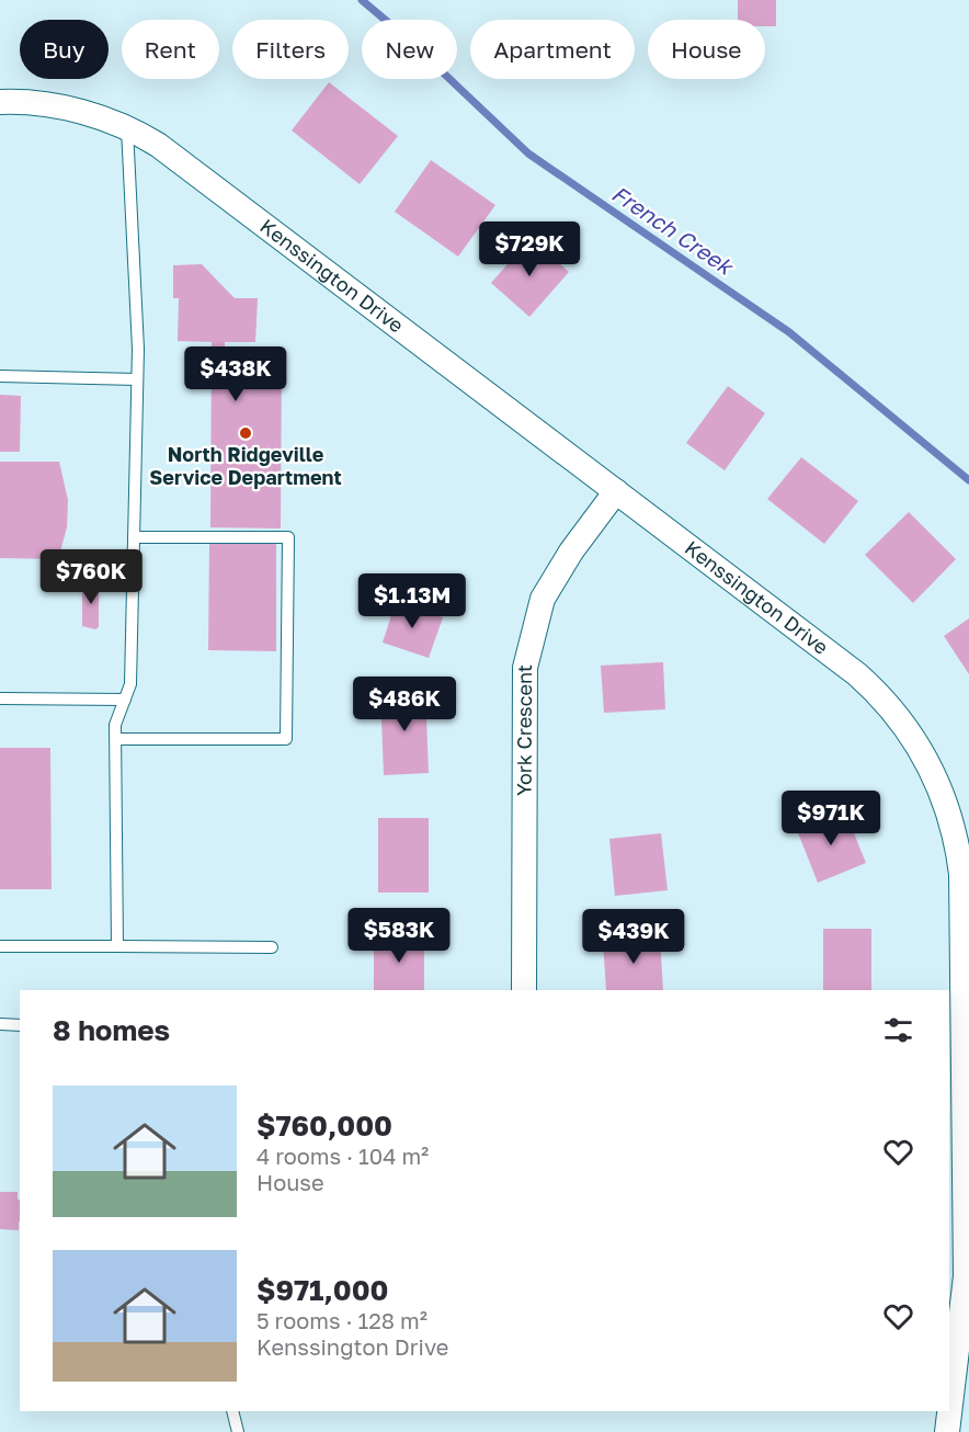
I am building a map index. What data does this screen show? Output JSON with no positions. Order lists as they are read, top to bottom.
{
  "streets": {
    "street": ["Kenssington Drive", "York Crescent"]
  },
  "crossings": [
    ["Kenssington Drive", "York Crescent"]
  ],
  "water": ["French Creek"],
  "places": ["North Ridgeville Service Department"],
  "page": {
    "chip": [
      "Buy",
      "Rent",
      "Filters",
      "New",
      "Apartment",
      "House"
    ],
    "price": [
      "$729K",
      "$438K",
      "$760K",
      "$1.13M",
      "$486K",
      "$971K",
      "$583K",
      "$439K"
    ],
    "heading": "8 homes",
    "list": [
      {
        "name": "$760,000",
        "note": "4 rooms · 104 m² · House"
      },
      {
        "name": "$971,000",
        "note": "5 rooms · 128 m² · Kenssington Drive"
      }
    ]
  }
}
